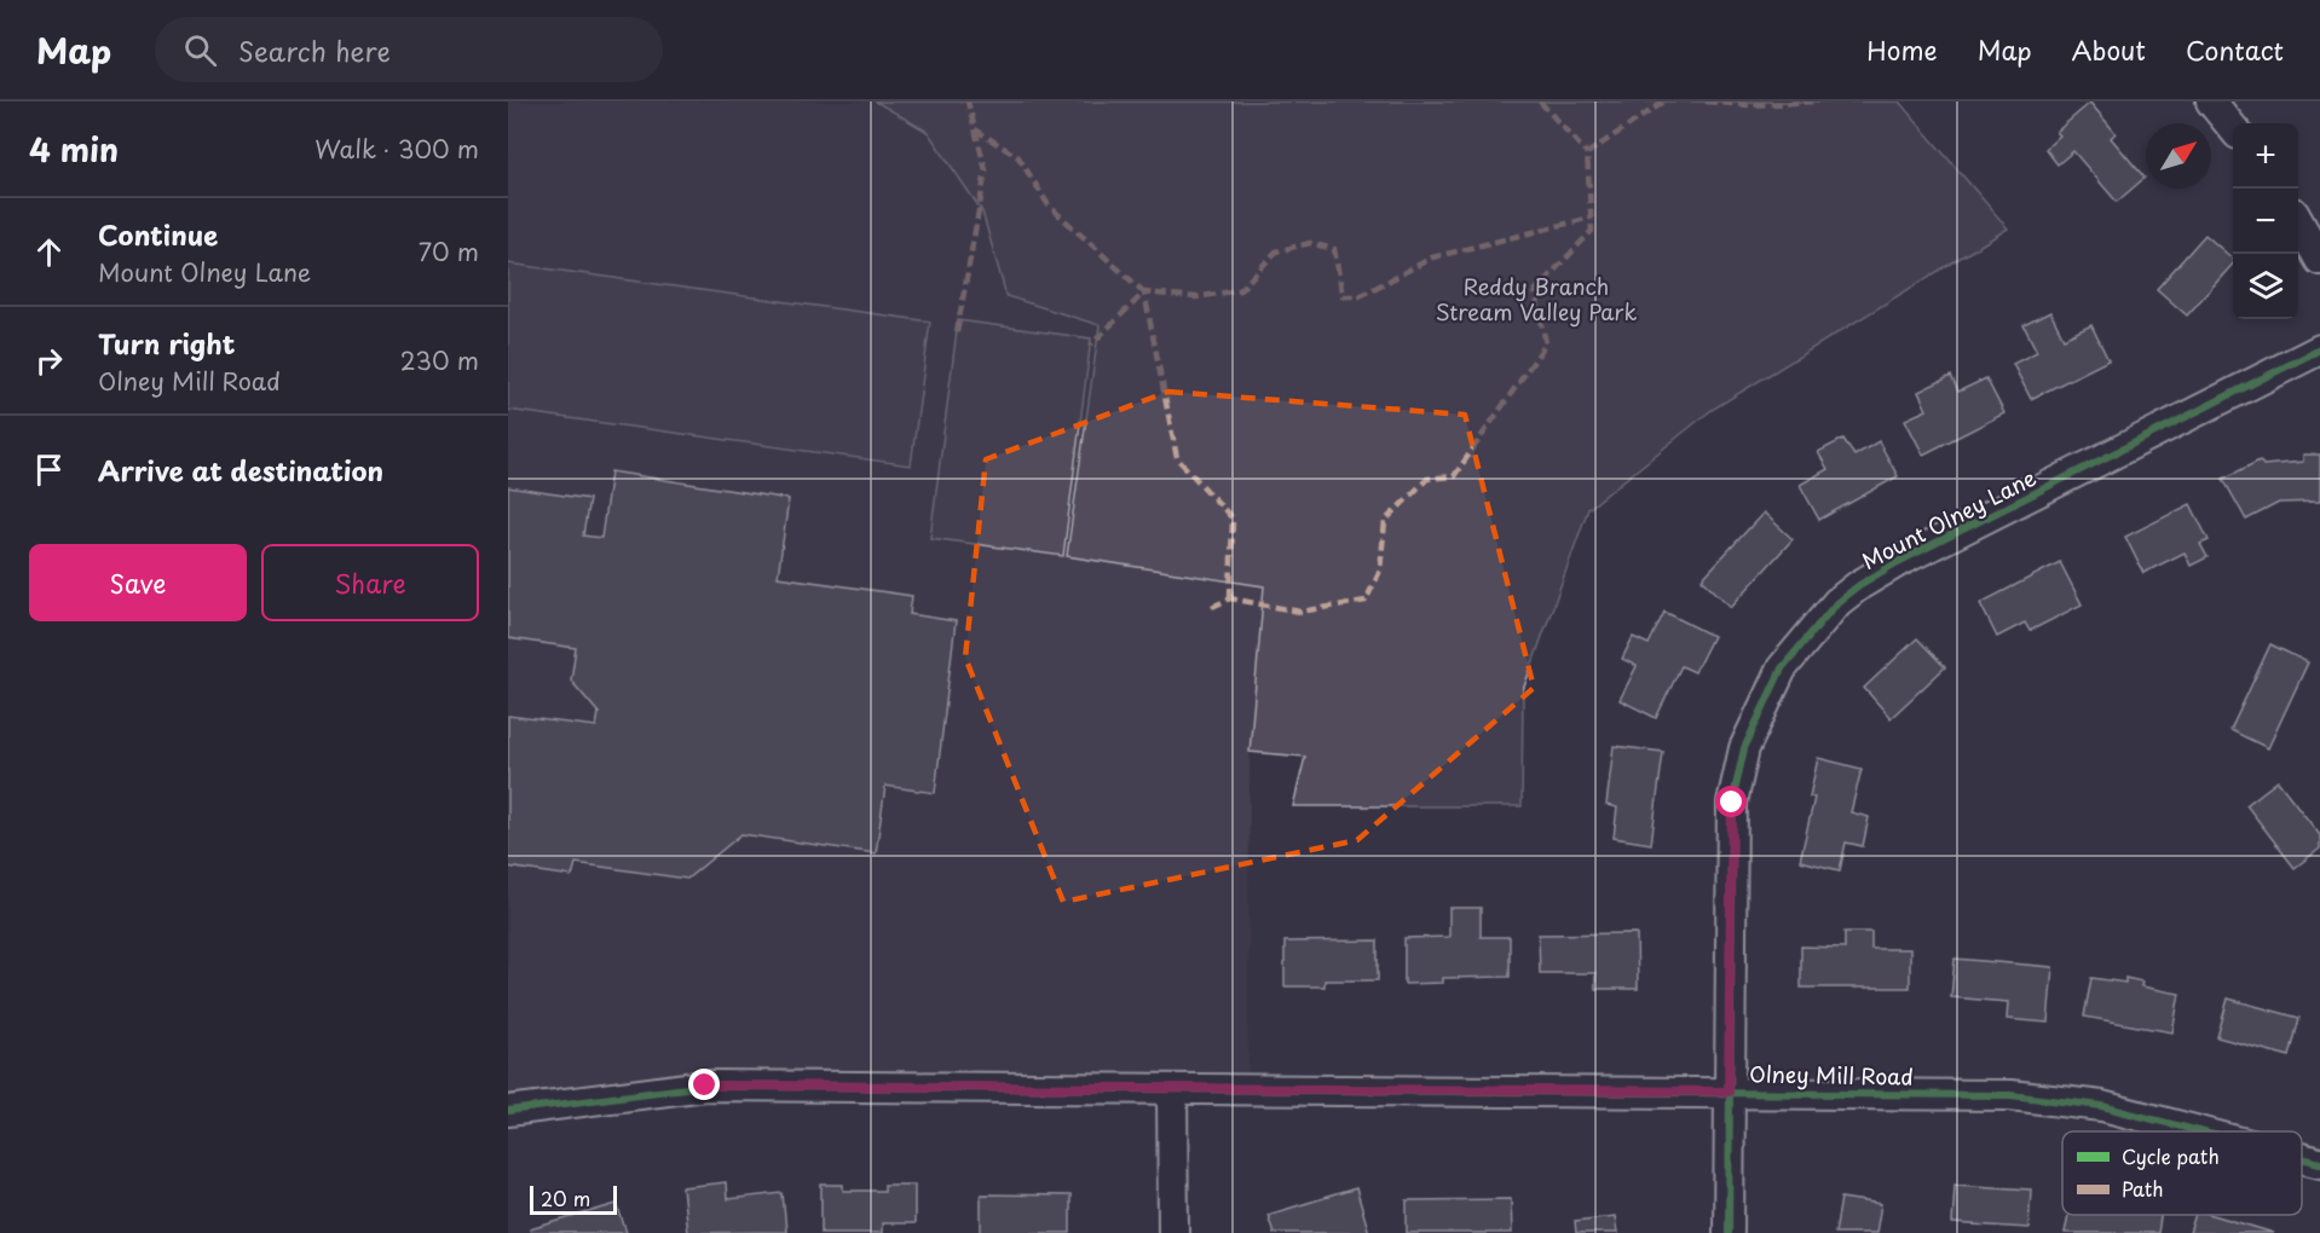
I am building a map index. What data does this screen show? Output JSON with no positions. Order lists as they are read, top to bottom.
{
  "streets": {
    "street": ["Mount Olney Lane", "Olney Mill Road"]
  },
  "crossings": [
    ["Mount Olney Lane", "Olney Mill Road"]
  ],
  "parks": ["Reddy Branch Stream Valley Park"],
  "legend": ["Cycle path", "Path"],
  "scale_bar": "20 m",
  "north": "top right",
  "page": {
    "header": "Map",
    "search": "Search here",
    "nav": [
      "Home",
      "Map",
      "About",
      "Contact"
    ],
    "heading": ["4 min", "Walk · 300 m"],
    "map_buttons": ["+", "−"],
    "list": [
      ["Continue", "Mount Olney Lane", "70 m"],
      ["Turn right", "Olney Mill Road", "230 m"],
      "Arrive at destination"
    ],
    "buttons": ["Save", "Share"],
    "scale": "20 m"
  }
}
